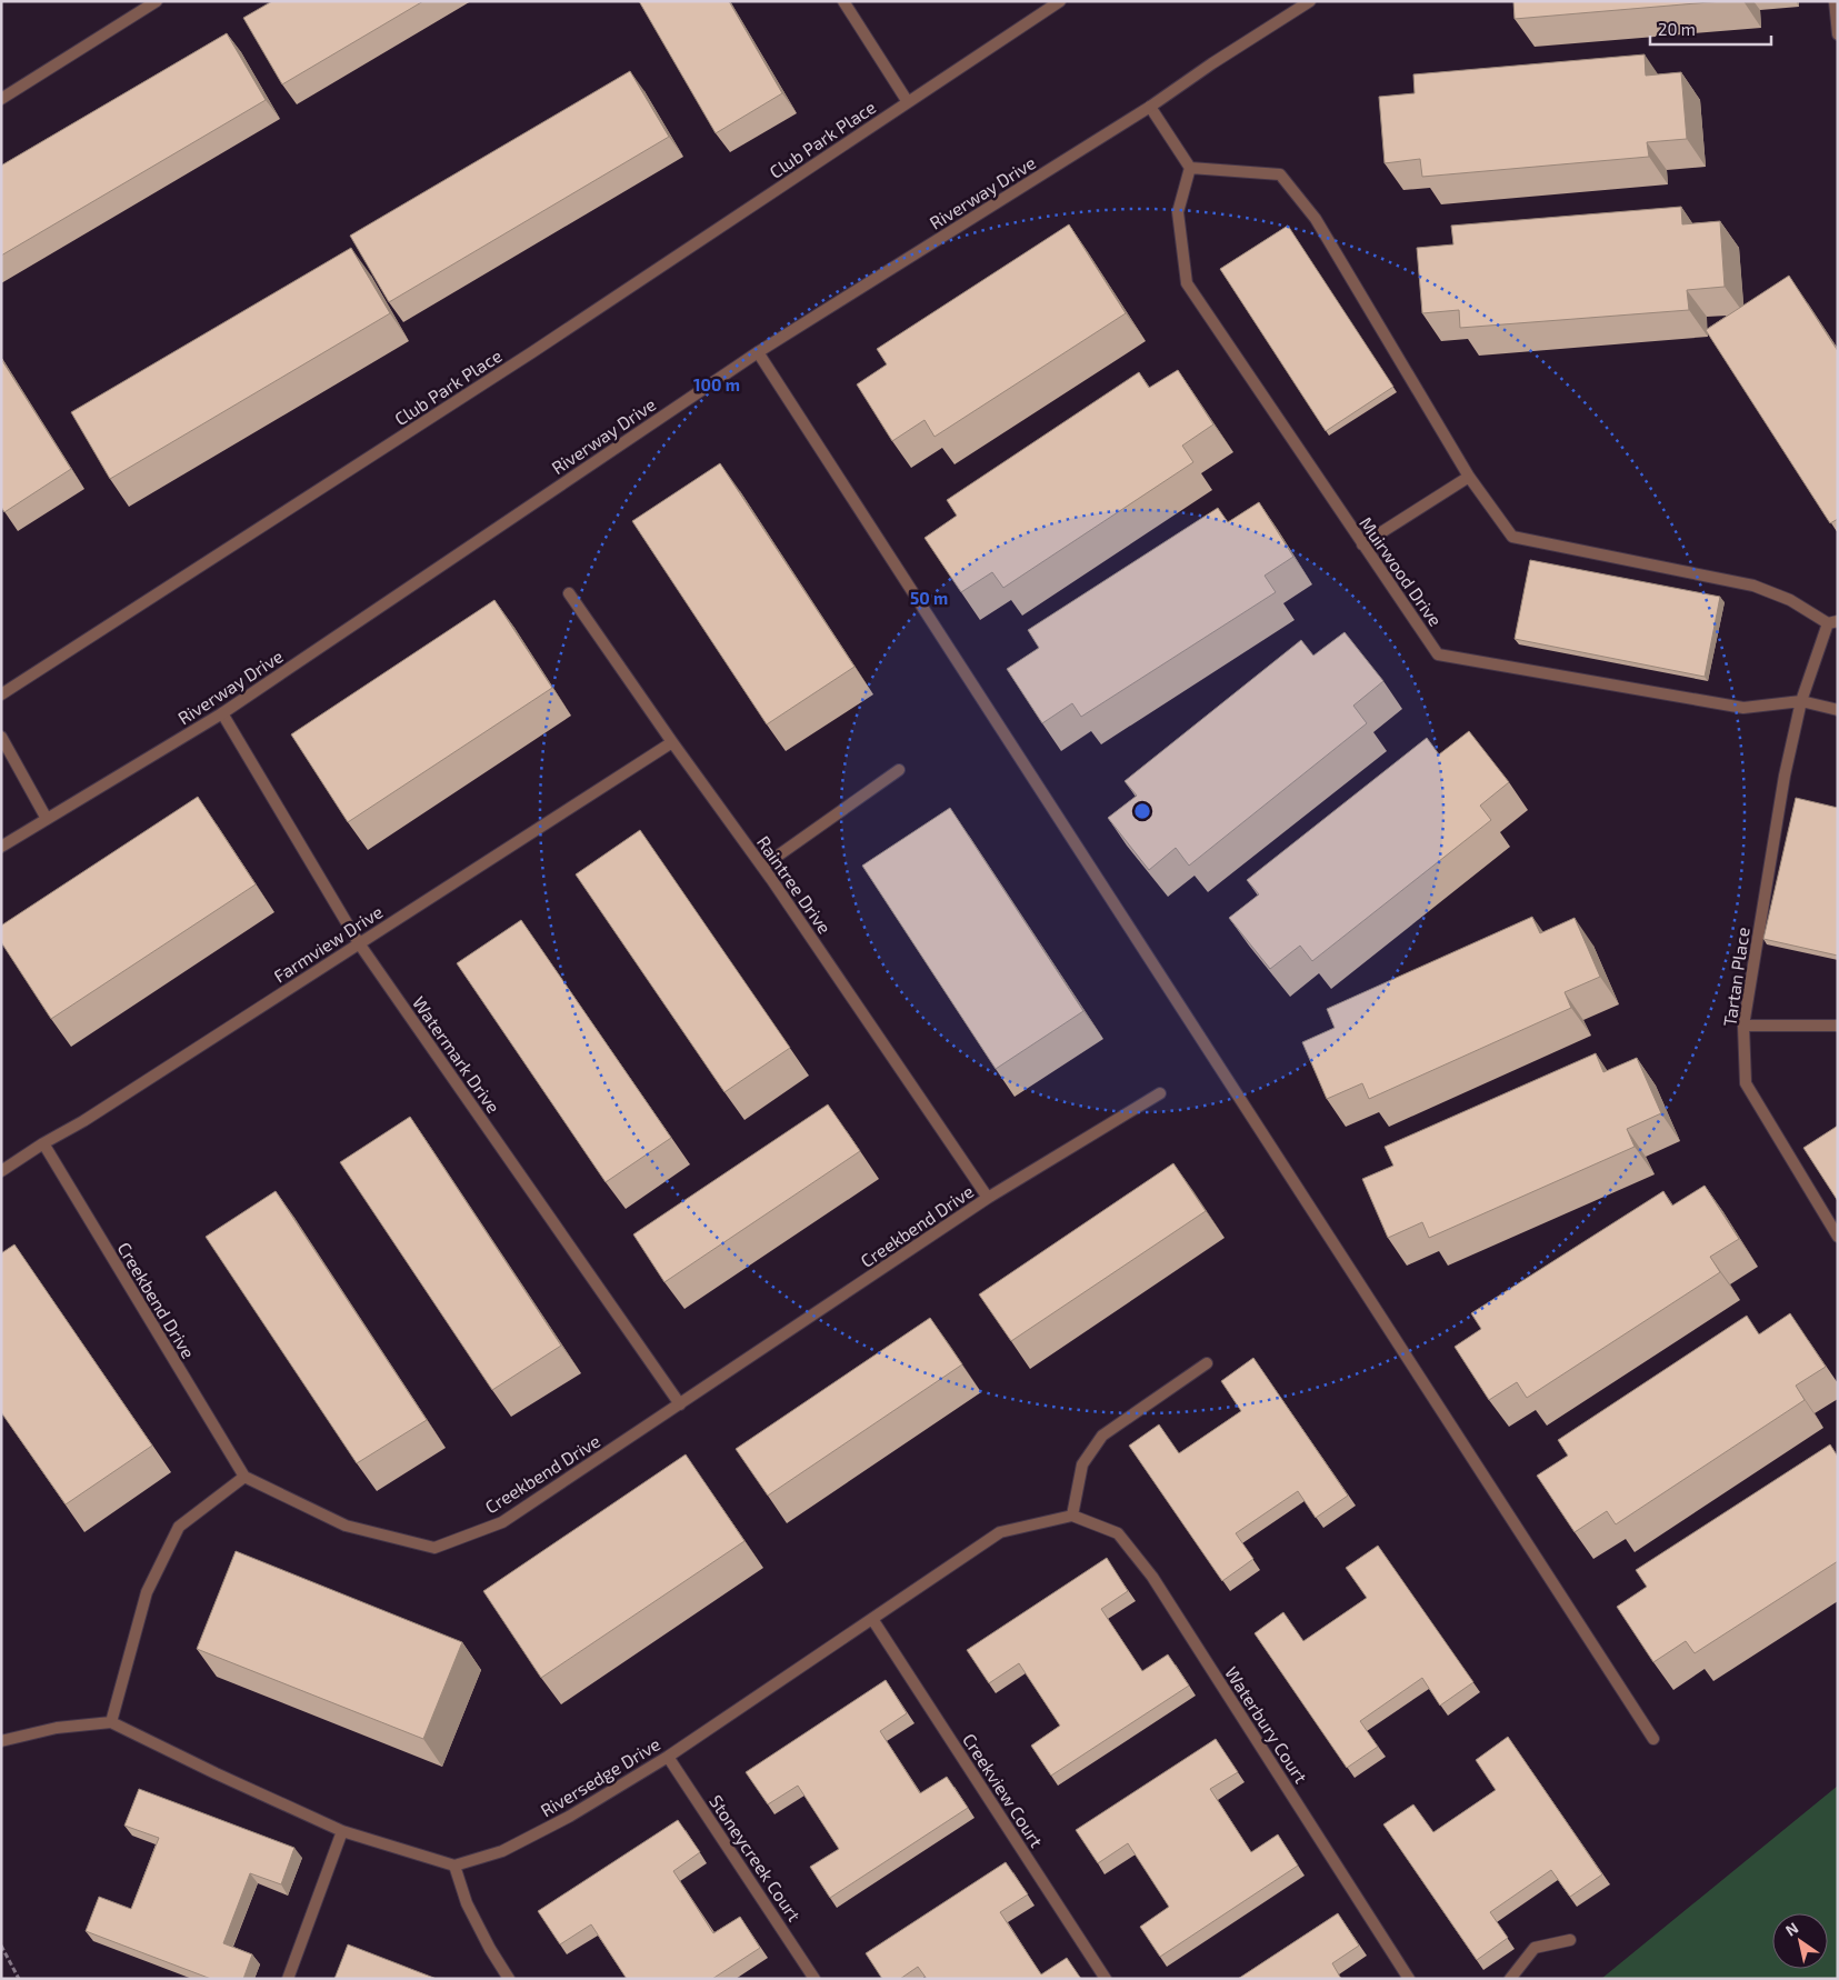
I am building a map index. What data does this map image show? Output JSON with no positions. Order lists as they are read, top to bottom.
{
  "streets": {
    "street": [
      "Club Park Place",
      "Riverway Drive",
      "Muirwood Drive",
      "Raintree Drive",
      "Farmview Drive",
      "Tartan Place",
      "Watermark Drive",
      "Creekbend Drive",
      "Waterbury Court",
      "Riversedge Drive",
      "Creekview Court",
      "Stoneycreek Court"
    ]
  },
  "crossings": [
    ["Riverway Drive", "Watermark Drive"],
    ["Muirwood Drive", "Tartan Place"],
    ["Raintree Drive", "Farmview Drive"],
    ["Raintree Drive", "Creekbend Drive"],
    ["Farmview Drive", "Watermark Drive"],
    ["Farmview Drive", "Creekbend Drive"],
    ["Watermark Drive", "Creekbend Drive"],
    ["Waterbury Court", "Riversedge Drive"],
    ["Riversedge Drive", "Creekview Court"],
    ["Riversedge Drive", "Stoneycreek Court"]
  ],
  "scale_bar": "20 m",
  "north": "top left",
  "rings": ["100 m", "50 m"]
}
